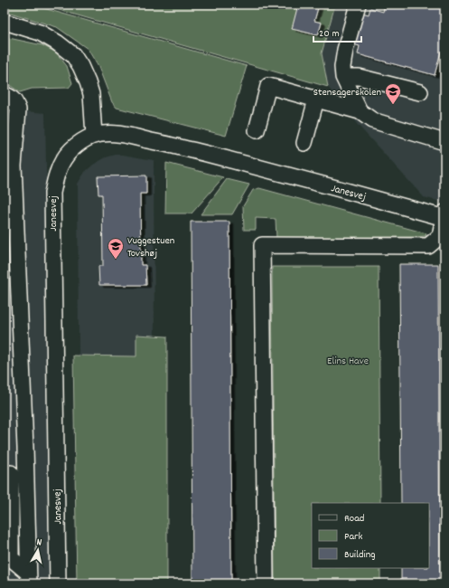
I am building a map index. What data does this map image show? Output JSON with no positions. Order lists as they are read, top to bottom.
{
  "streets": {
    "street": ["Janesvej"]
  },
  "parks": ["Elins Have"],
  "places": {
    "school or university": ["Stensagerskolen", "Vuggestuen Tovshøj"]
  },
  "legend": ["Road", "Park", "Building"],
  "scale_bar": "20 m",
  "north": "top"
}
